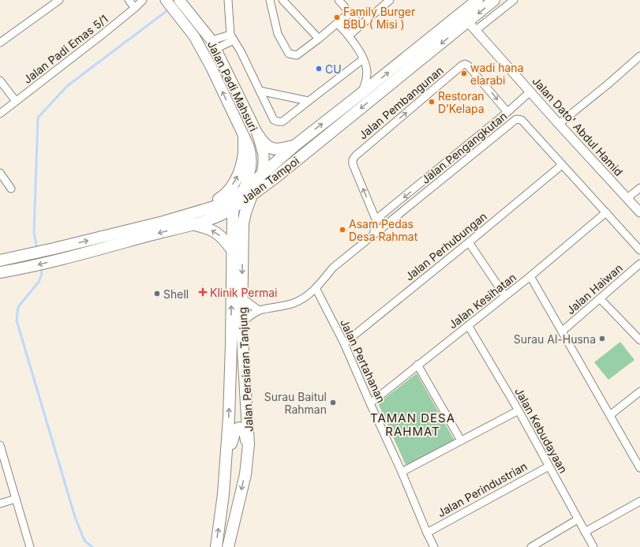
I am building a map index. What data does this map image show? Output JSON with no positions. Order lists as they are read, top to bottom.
{
  "streets": {
    "main road": ["Jalan Padi Mahsuri", "Jalan Tampoi", "Jalan Persiaran Tanjung"],
    "street": [
      "Jalan Padi Emas 5/1",
      "Jalan Pembangunan",
      "Jalan Dato' Abdul Hamid",
      "Jalan Pengangkutan",
      "Jalan Perhubungan",
      "Jalan Haiwan",
      "Jalan Kesihatan",
      "Jalan Pertahanan",
      "Jalan Kebudayaan",
      "Jalan Perindustrian"
    ]
  },
  "crossings": [
    ["Jalan Padi Mahsuri", "Jalan Tampoi"],
    ["Jalan Padi Mahsuri", "Jalan Persiaran Tanjung"],
    ["Jalan Dato' Abdul Hamid", "Jalan Tampoi"],
    ["Jalan Pengangkutan", "Jalan Perhubungan"],
    ["Jalan Pengangkutan", "Jalan Kesihatan"],
    ["Jalan Pengangkutan", "Jalan Pertahanan"],
    ["Jalan Tampoi", "Jalan Persiaran Tanjung"],
    ["Jalan Perhubungan", "Jalan Pertahanan"],
    ["Jalan Kesihatan", "Jalan Pertahanan"],
    ["Jalan Kesihatan", "Jalan Kebudayaan"],
    ["Jalan Pertahanan", "Jalan Perindustrian"],
    ["Jalan Kebudayaan", "Jalan Perindustrian"]
  ],
  "districts": ["TAMAN DESA RAHMAT"],
  "places": {
    "other": [
      "Family Burger BBU ( Misi )",
      "CU",
      "wadi hana elarabi",
      "Restoran D’Kelapa",
      "Asam Pedas Desa Rahmat",
      "Shell",
      "Surau Al-Husna",
      "Surau Baitul Rahman"
    ],
    "health": ["Klinik Permai"]
  }
}
